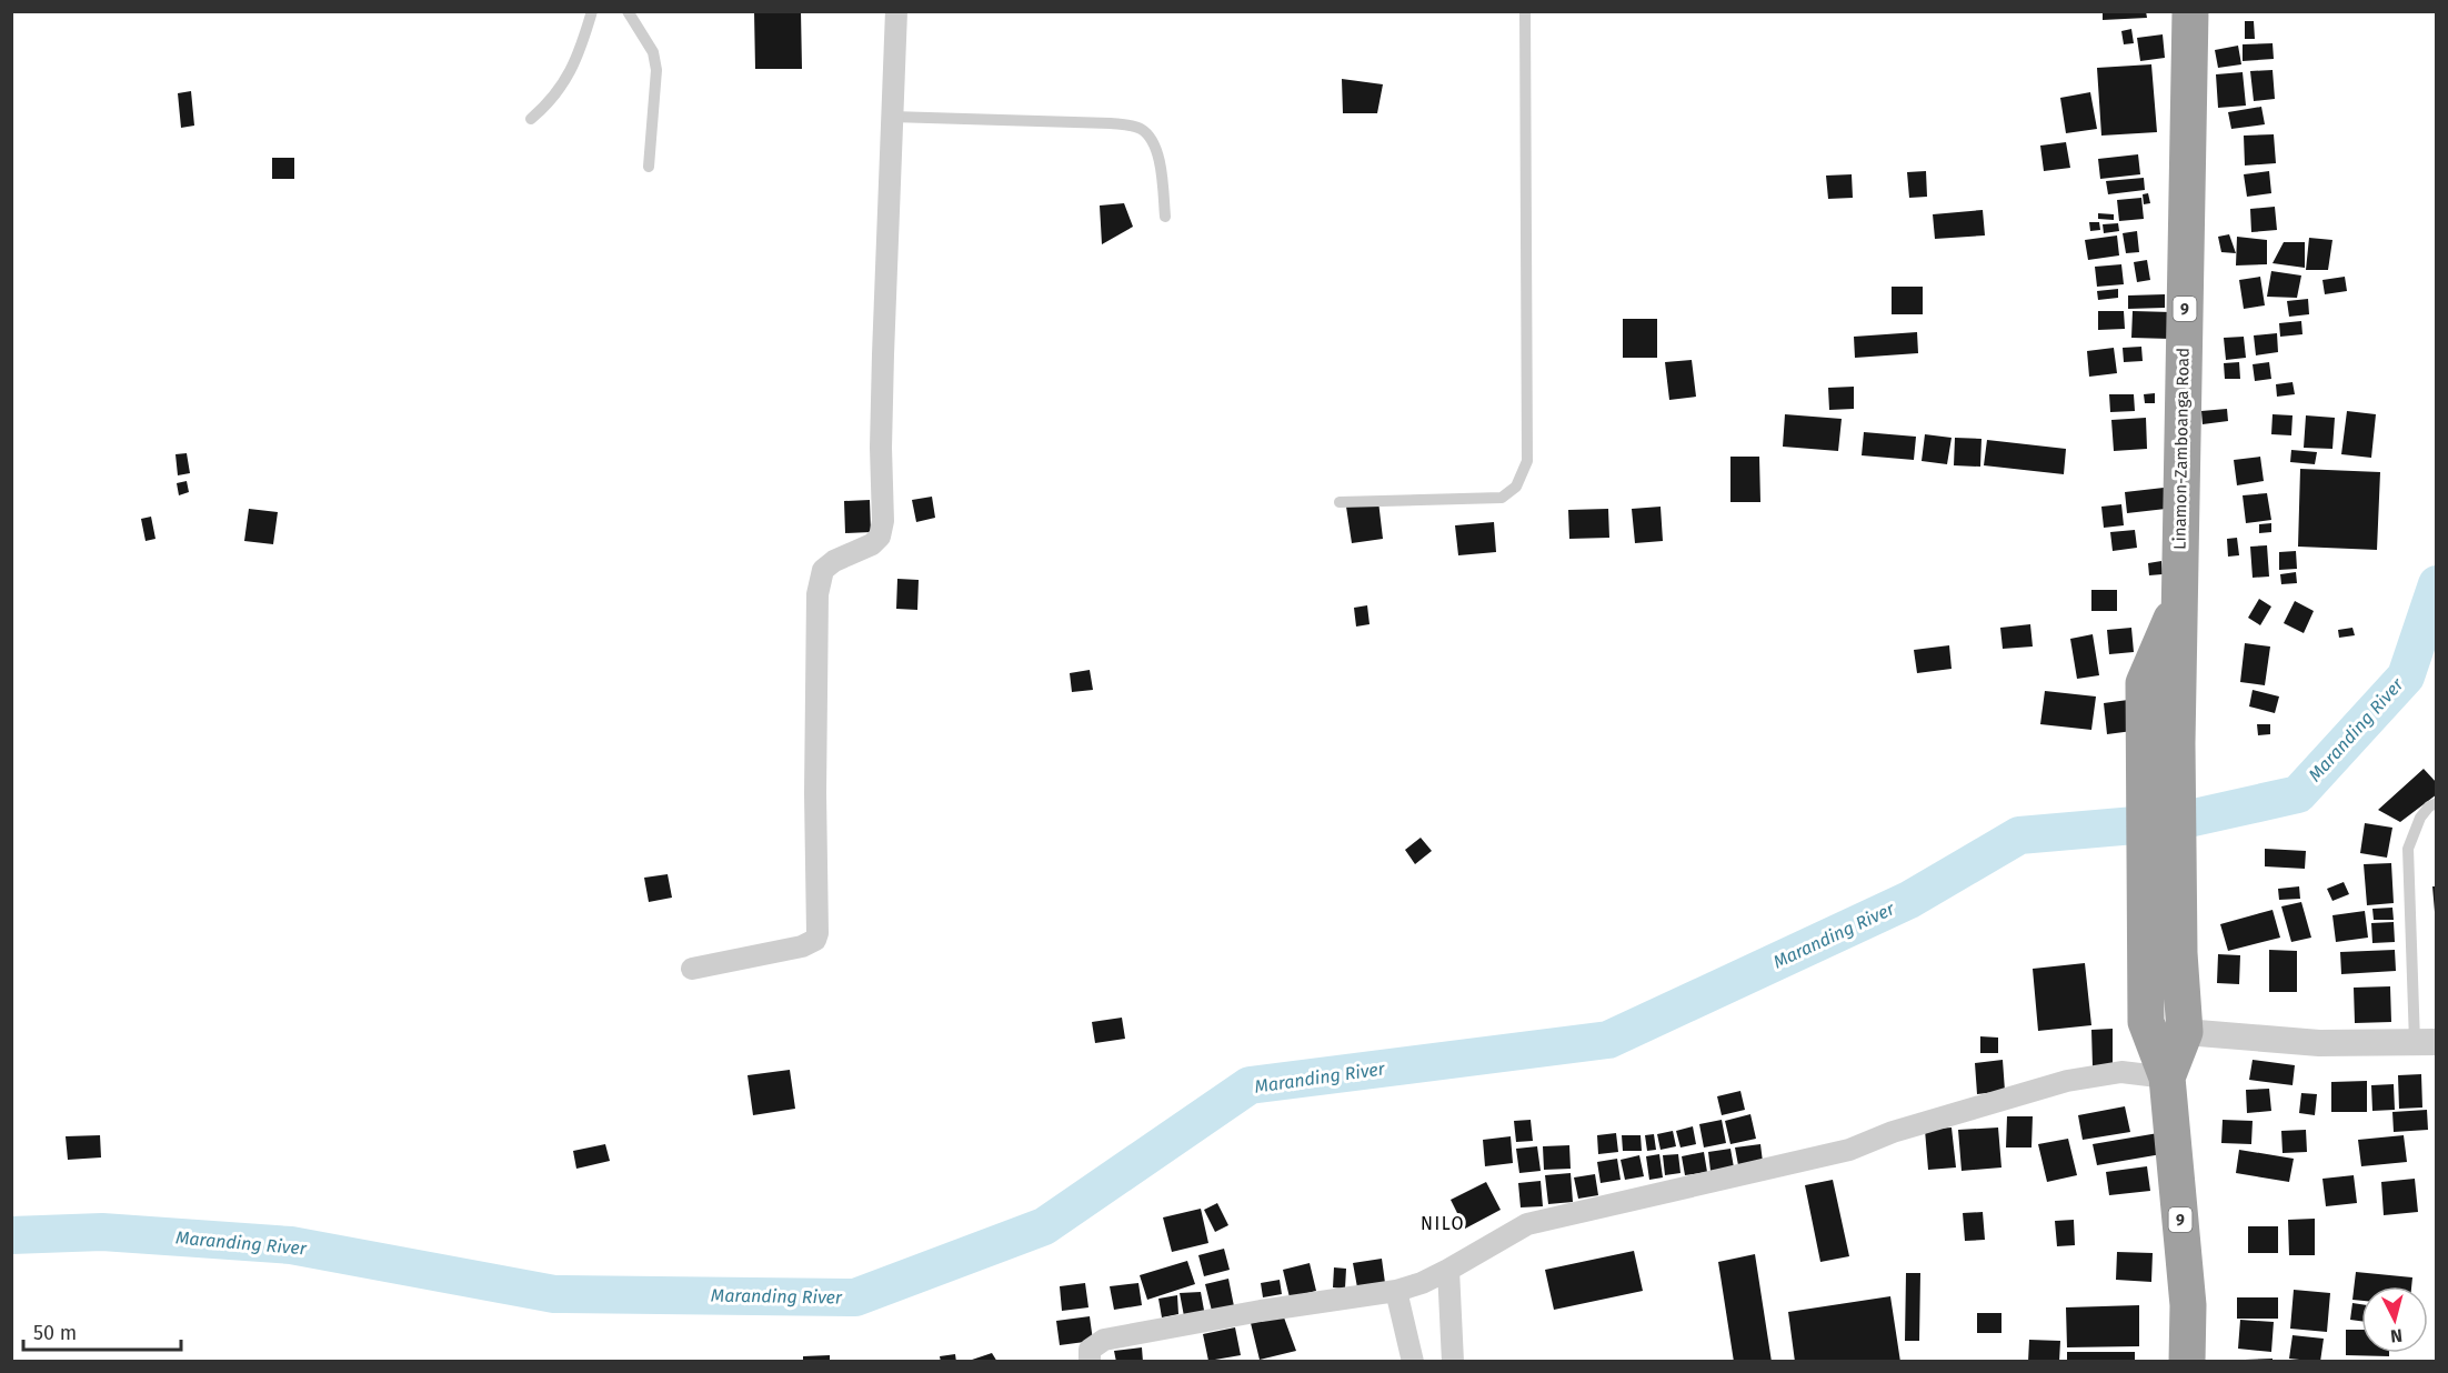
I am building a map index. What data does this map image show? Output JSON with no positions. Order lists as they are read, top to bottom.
{
  "streets": {
    "highway": ["9", "Linamon-Zamboanga Road"]
  },
  "districts": ["NILO"],
  "water": ["Maranding River"],
  "scale_bar": "50 m",
  "north": "bottom"
}
